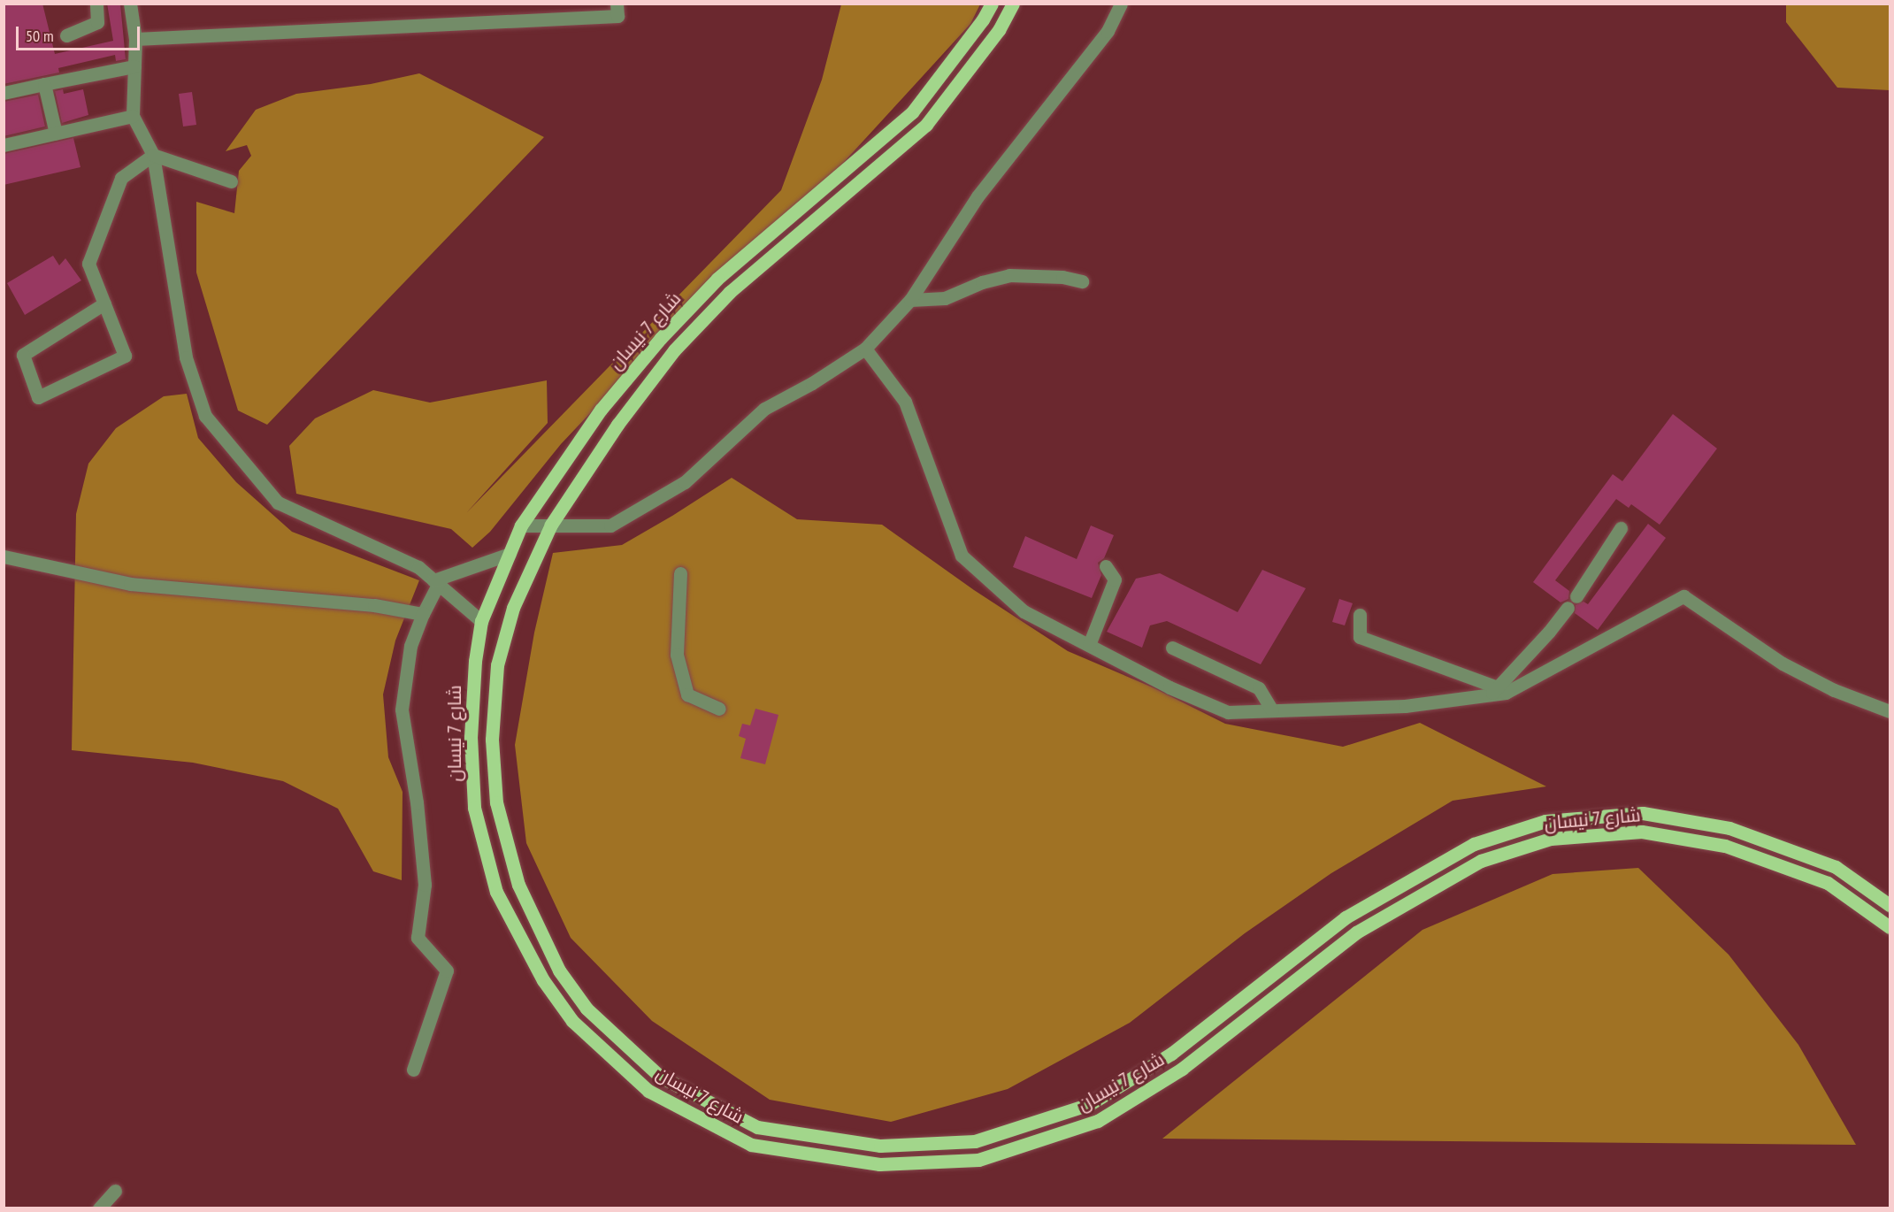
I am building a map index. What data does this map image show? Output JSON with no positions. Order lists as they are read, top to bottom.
{
  "streets": {
    "main road": ["شارع 7 نيسان"]
  },
  "scale_bar": "50 m"
}
